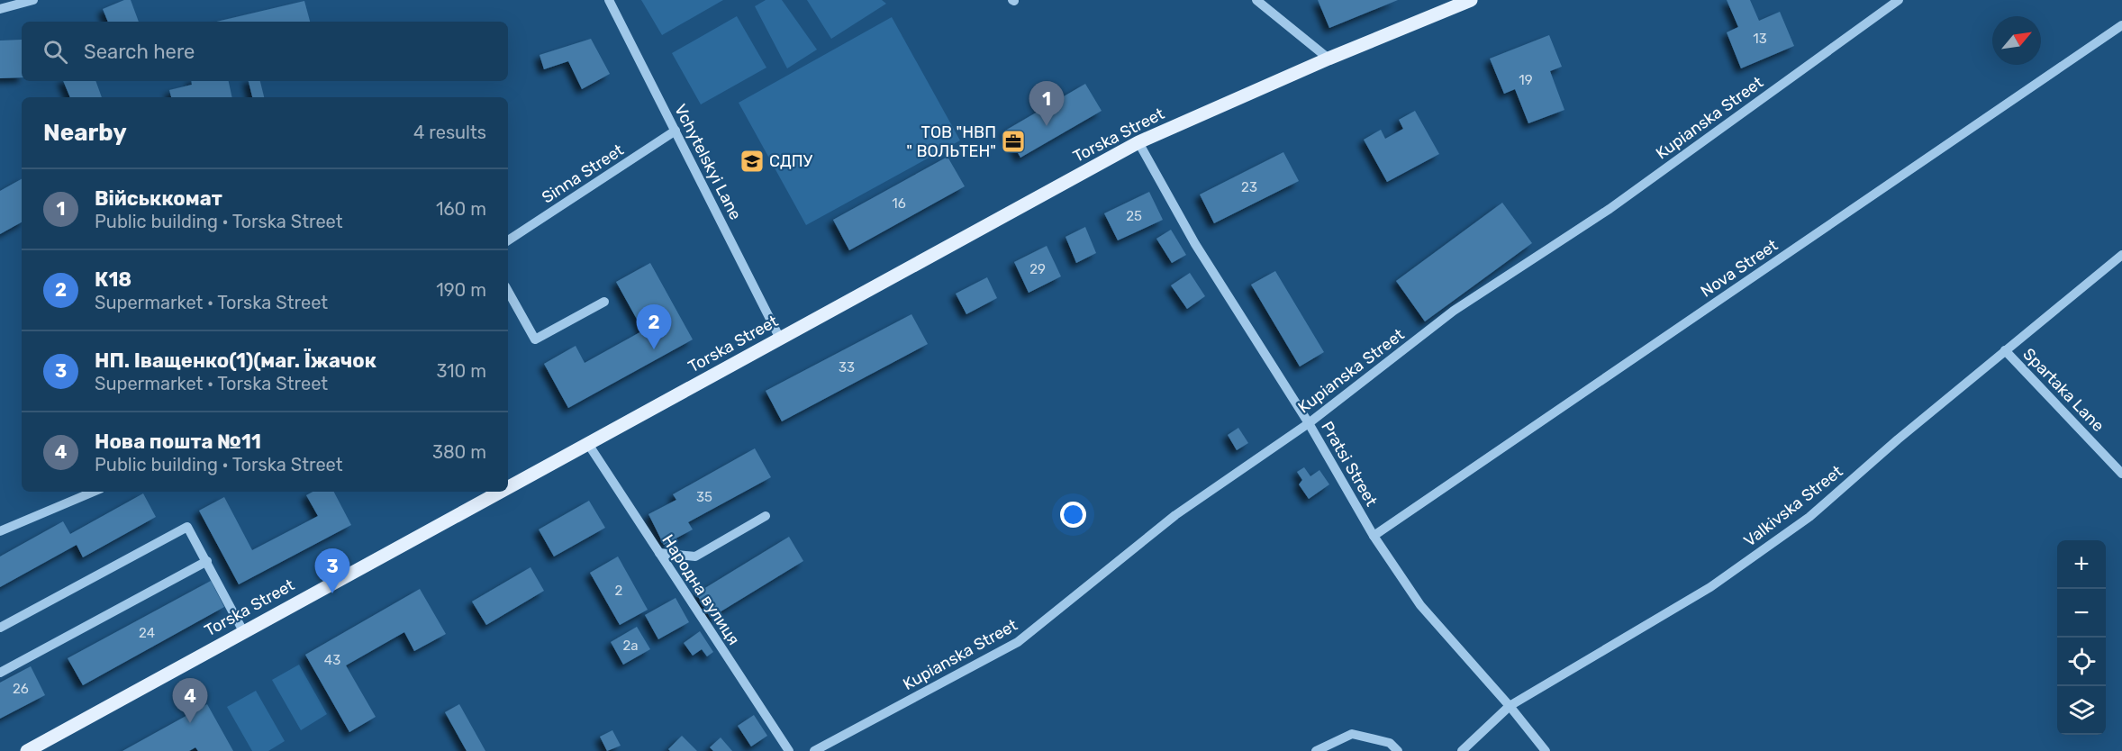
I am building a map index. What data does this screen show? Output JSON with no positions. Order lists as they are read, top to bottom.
{
  "streets": {
    "main road": ["Torska Street"],
    "street": [
      "Kupianska Street",
      "Vchytelskyi Lane",
      "Sinna Street",
      "Nova Street",
      "Spartaka Lane",
      "Pratsi Street",
      "Valkivska Street",
      "Народна вулиця"
    ]
  },
  "crossings": [
    ["Kupianska Street", "Pratsi Street"],
    ["Torska Street", "Vchytelskyi Lane"],
    ["Torska Street", "Pratsi Street"],
    ["Torska Street", "Народна вулиця"],
    ["Vchytelskyi Lane", "Sinna Street"],
    ["Nova Street", "Pratsi Street"],
    ["Spartaka Lane", "Valkivska Street"],
    ["Pratsi Street", "Valkivska Street"]
  ],
  "places": {
    "office": ["ТОВ \"НВП \" ВОЛЬТЕН\""],
    "school or university": ["СДПУ"]
  },
  "house_numbers": [
    "13",
    "19",
    "23",
    "16",
    "25",
    "29",
    "33",
    "35",
    "2",
    "24",
    "2а",
    "43",
    "26"
  ],
  "north": "top right",
  "page": {
    "search": "Search here",
    "pins": [
      "1",
      "2",
      "3",
      "4"
    ],
    "heading": ["Nearby", "4 results"],
    "list": [
      {
        "mark": "1",
        "name": "Військкомат",
        "note": "Public building · Torska Street",
        "value": "160 m"
      },
      {
        "mark": "2",
        "name": "К18",
        "note": "Supermarket · Torska Street",
        "value": "190 m"
      },
      {
        "mark": "3",
        "name": "НП. Іващенко(1)(маг. Їжачок",
        "note": "Supermarket · Torska Street",
        "value": "310 m"
      },
      {
        "mark": "4",
        "name": "Нова пошта №11",
        "note": "Public building · Torska Street",
        "value": "380 m"
      }
    ],
    "map_buttons": ["+", "−"]
  }
}
